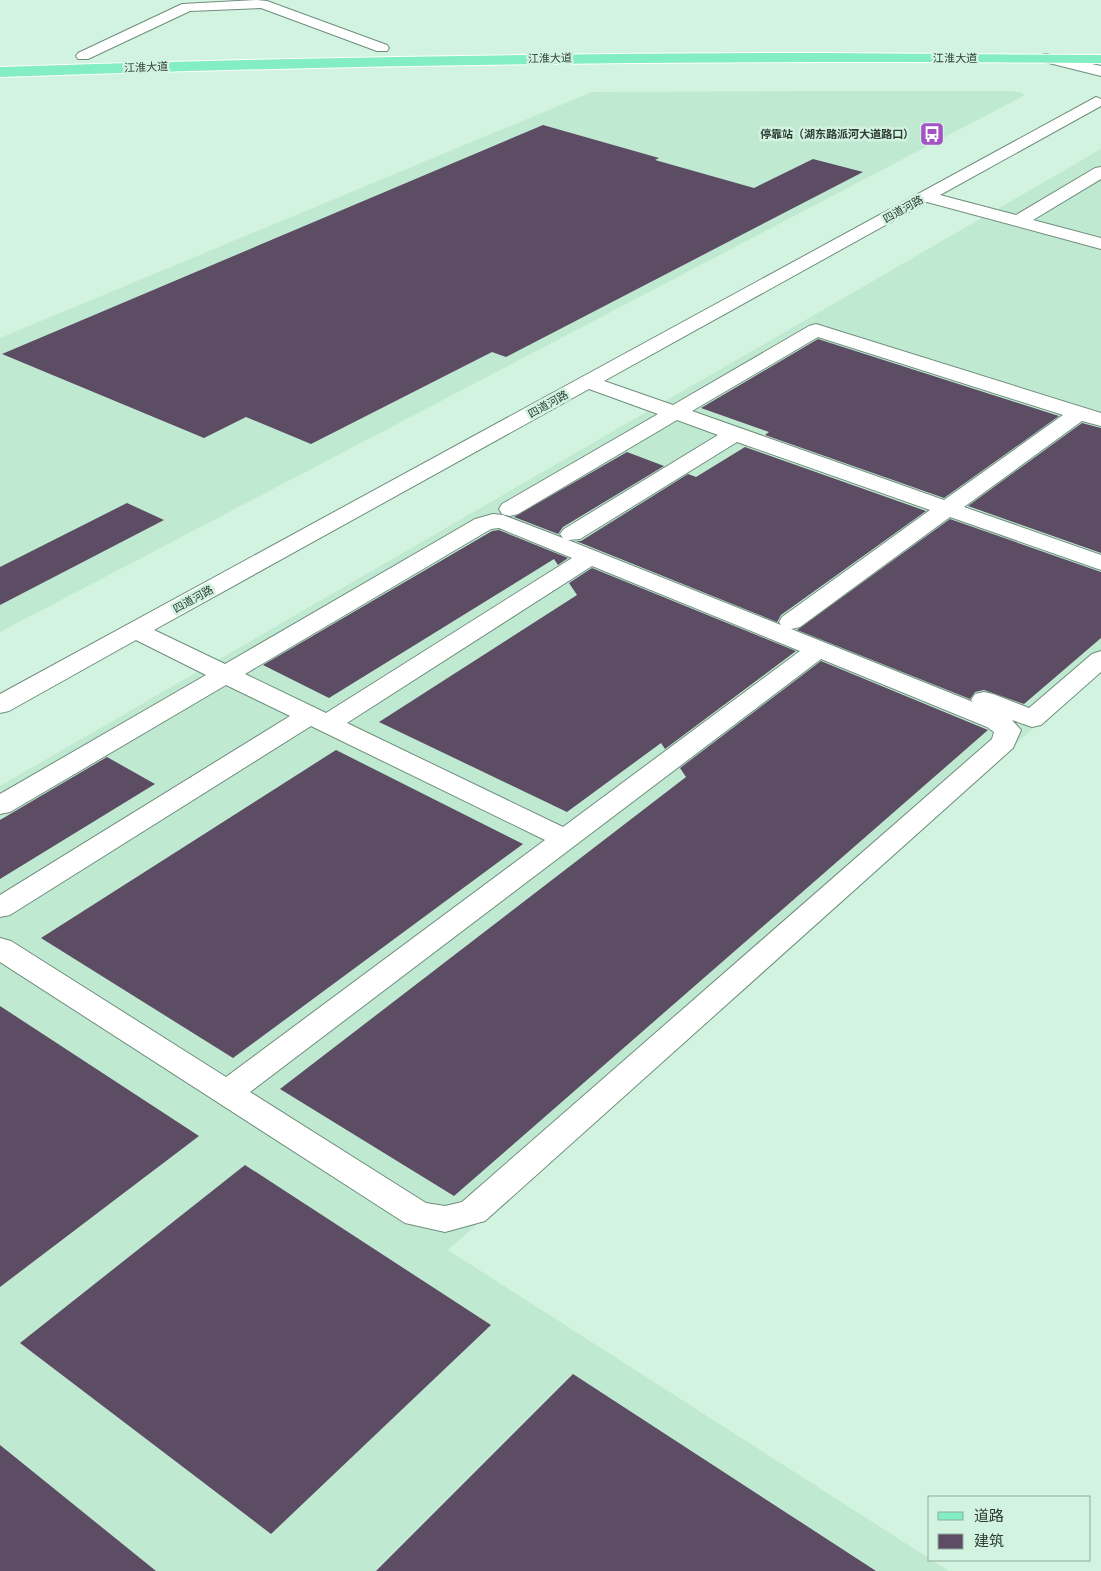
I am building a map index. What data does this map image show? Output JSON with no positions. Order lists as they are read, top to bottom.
{
  "streets": {
    "main road": ["江淮大道"],
    "street": ["四道河路"]
  },
  "places": {
    "bus stop": ["停靠站（湖东路派河大道路口）"]
  },
  "legend": ["道路", "建筑"]
}
